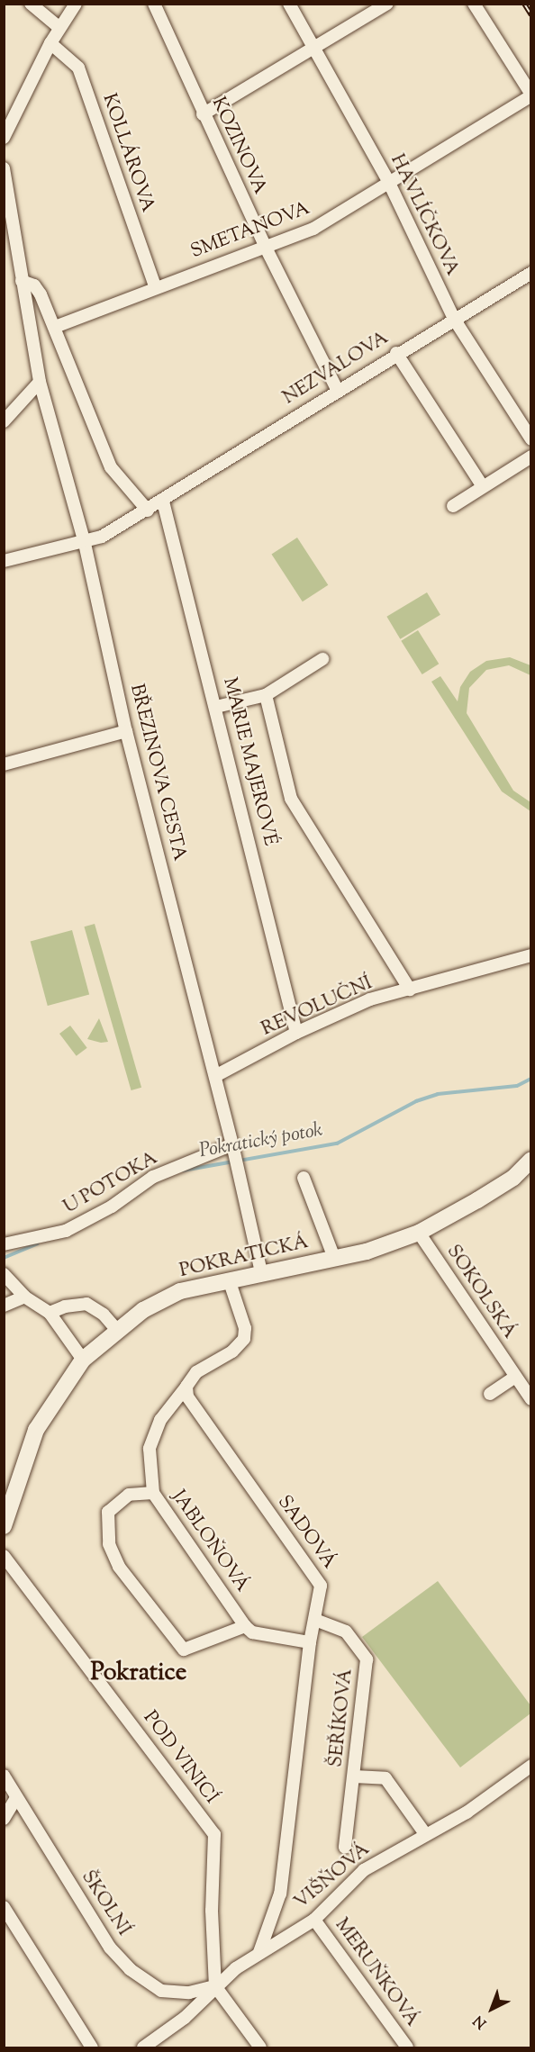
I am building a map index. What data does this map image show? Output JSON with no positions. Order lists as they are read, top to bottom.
{
  "streets": {
    "street": [
      "KOZINOVA",
      "KOLLÁROVA",
      "HAVLÍČKOVA",
      "SMETANOVA",
      "NEZVALOVA",
      "MARIE MAJEROVÉ",
      "BŘEZINOVA CESTA",
      "REVOLUČNÍ",
      "U POTOKA",
      "POKRATICKÁ",
      "SOKOLSKÁ",
      "SADOVÁ",
      "JABLOŇOVÁ",
      "ŠEŘÍKOVÁ",
      "POD VINICÍ",
      "VIŠŇOVÁ",
      "ŠKOLNÍ",
      "MERUŇKOVÁ"
    ]
  },
  "crossings": [
    ["KOZINOVA", "SMETANOVA"],
    ["KOZINOVA", "NEZVALOVA"],
    ["KOLLÁROVA", "SMETANOVA"],
    ["HAVLÍČKOVA", "SMETANOVA"],
    ["HAVLÍČKOVA", "NEZVALOVA"],
    ["NEZVALOVA", "MARIE MAJEROVÉ"],
    ["NEZVALOVA", "BŘEZINOVA CESTA"],
    ["MARIE MAJEROVÉ", "REVOLUČNÍ"],
    ["BŘEZINOVA CESTA", "REVOLUČNÍ"],
    ["BŘEZINOVA CESTA", "U POTOKA"],
    ["BŘEZINOVA CESTA", "POKRATICKÁ"],
    ["POKRATICKÁ", "SOKOLSKÁ"],
    ["SADOVÁ", "JABLOŇOVÁ"],
    ["SADOVÁ", "ŠEŘÍKOVÁ"],
    ["SADOVÁ", "VIŠŇOVÁ"],
    ["POD VINICÍ", "VIŠŇOVÁ"],
    ["POD VINICÍ", "ŠKOLNÍ"],
    ["VIŠŇOVÁ", "ŠKOLNÍ"],
    ["VIŠŇOVÁ", "MERUŇKOVÁ"]
  ],
  "districts": ["Pokratice"],
  "water": ["Pokratický potok"],
  "north": "bottom left"
}
